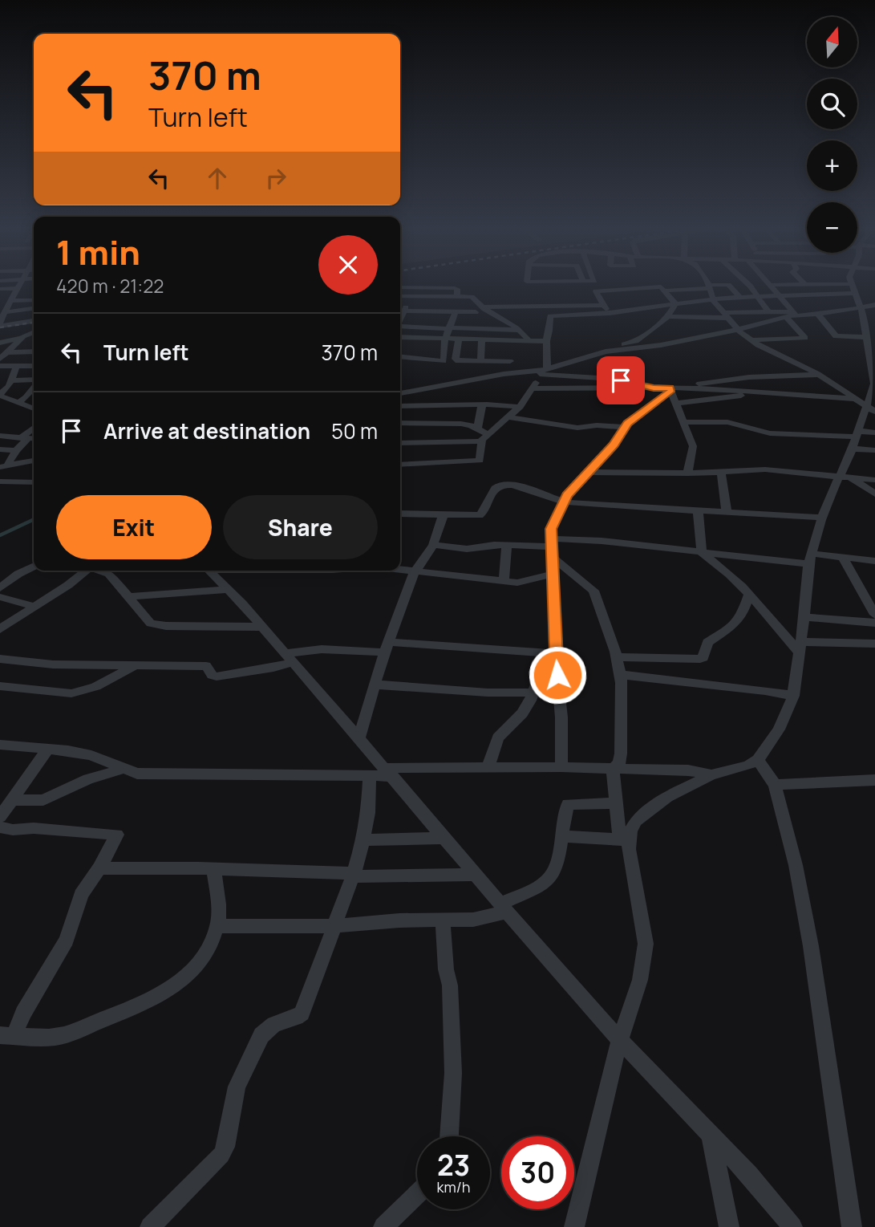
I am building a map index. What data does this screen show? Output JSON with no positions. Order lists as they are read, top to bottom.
{
  "north": "top",
  "page": {
    "map_buttons": ["+", "−"],
    "turn": ["370 m", "Turn left"],
    "heading": ["1 min", "420 m · 21:22"],
    "list": [
      {
        "name": "Turn left",
        "value": "370 m"
      },
      {
        "name": "Arrive at destination",
        "value": "50 m"
      }
    ],
    "buttons": ["Exit", "Share"],
    "speed": "23 km/h",
    "limit": "30"
  }
}
